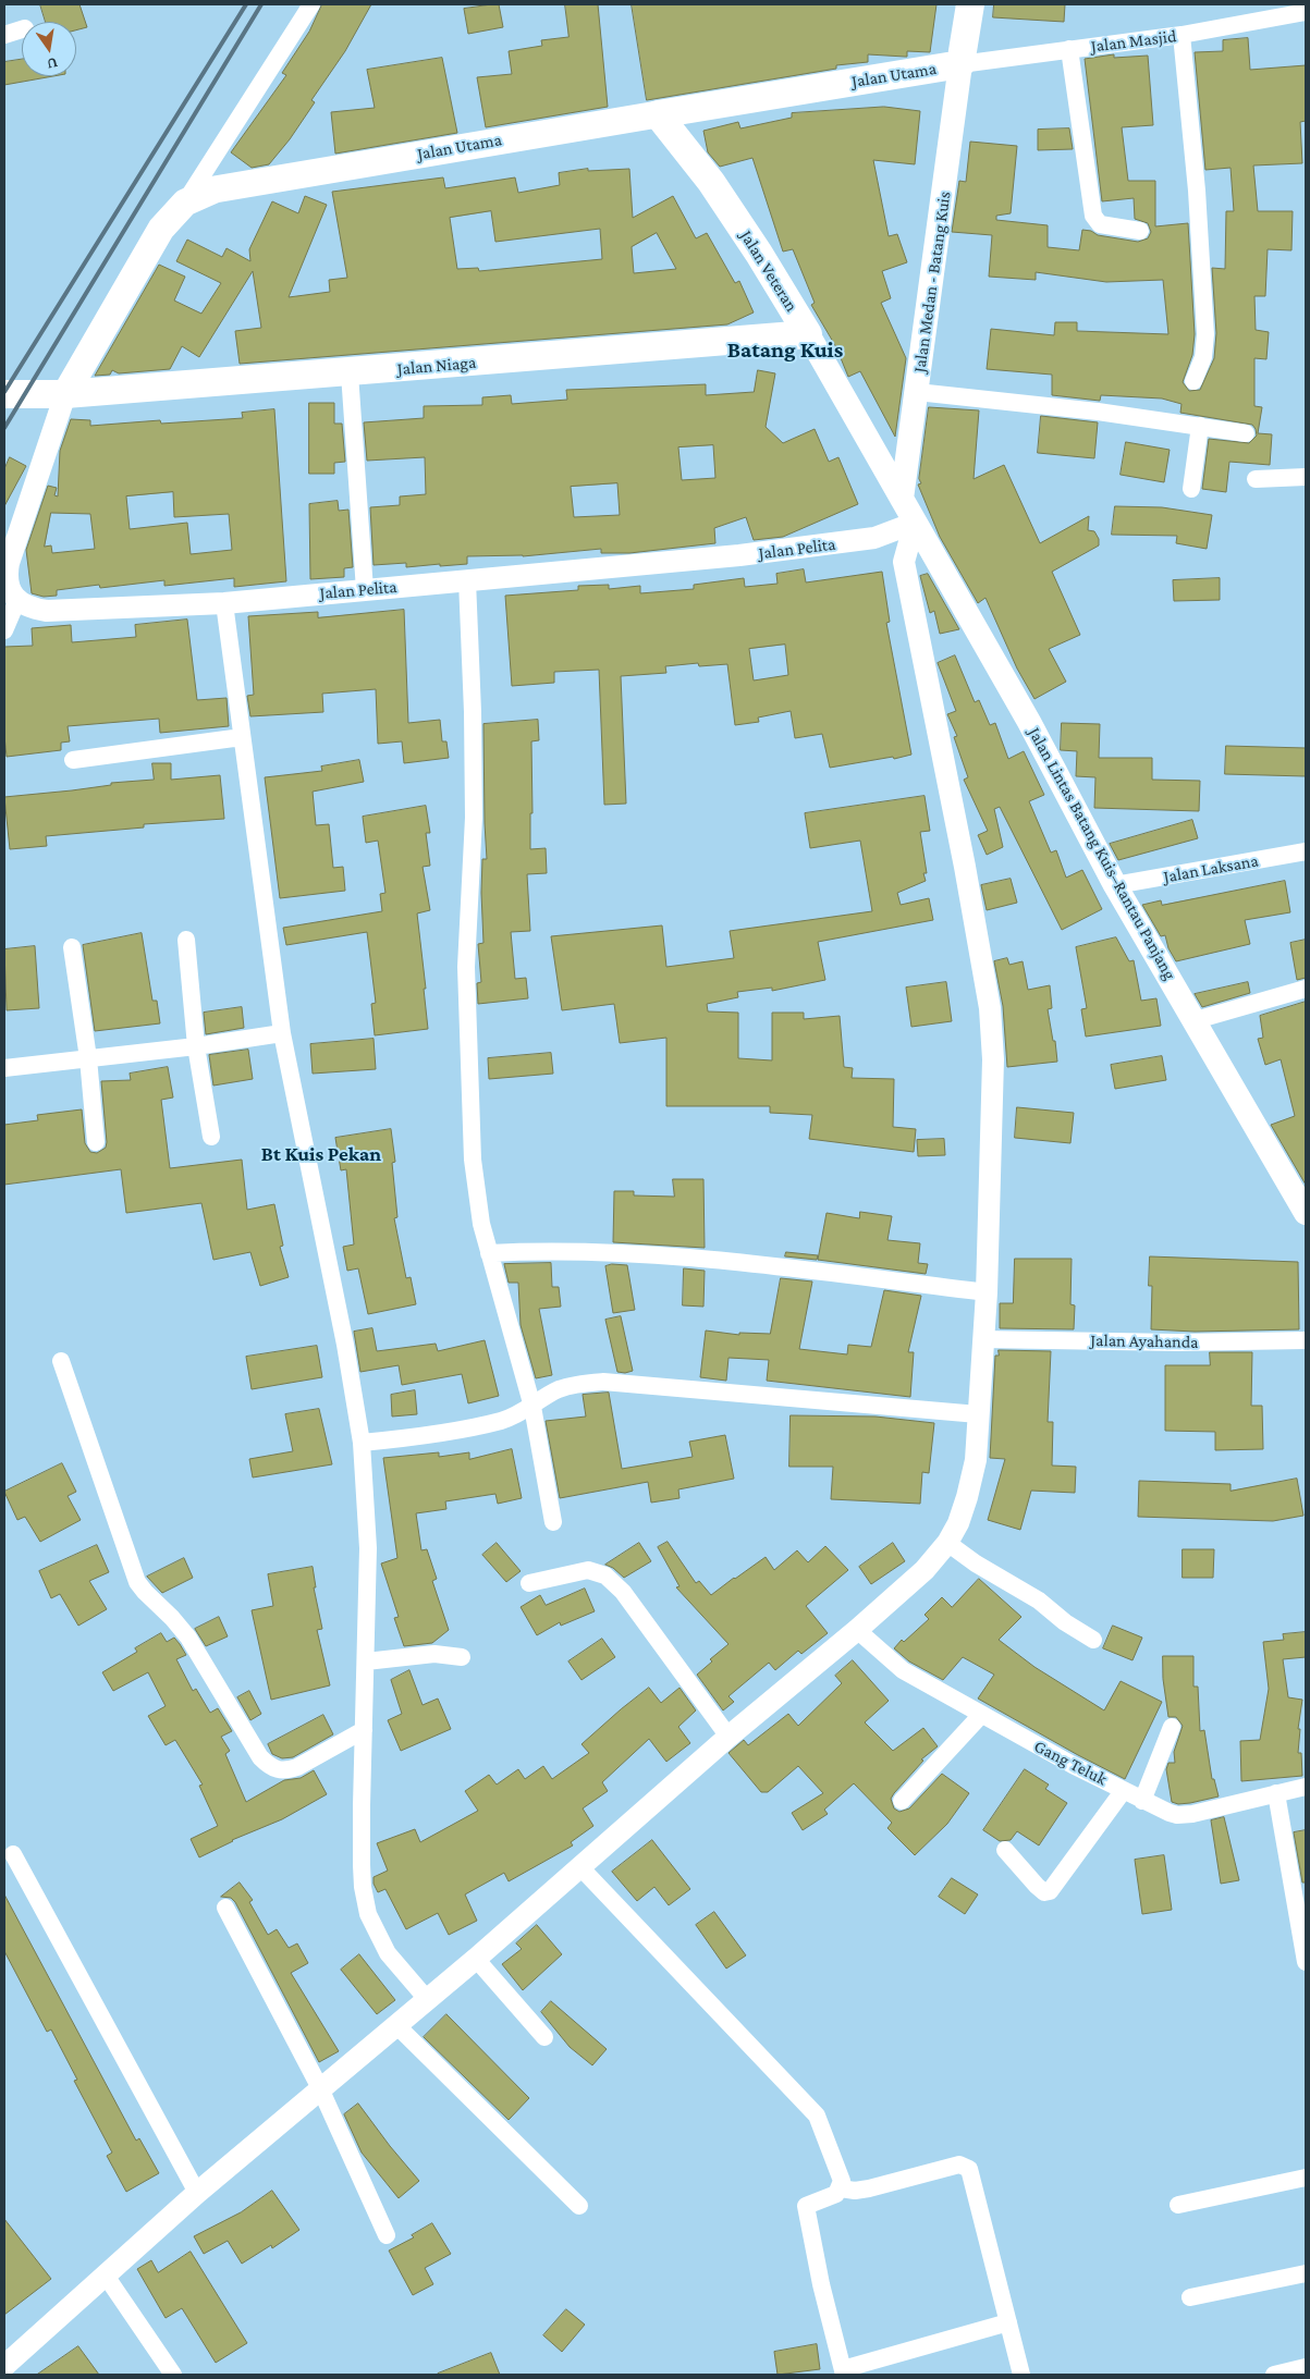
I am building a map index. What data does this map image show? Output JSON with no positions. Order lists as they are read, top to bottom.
{
  "streets": {
    "highway": ["Jalan Utama", "Jalan Veteran", "Jalan Niaga"],
    "main road": ["Jalan Medan - Batang Kuis", "Jalan Lintas Batang Kuis–Rantau Panjang"],
    "street": [
      "Jalan Masjid",
      "Jalan Pelita",
      "Jalan Laksana",
      "Jalan Ayahanda",
      "Gang Teluk"
    ]
  },
  "crossings": [
    ["Jalan Masjid", "Jalan Utama"],
    ["Jalan Masjid", "Jalan Medan - Batang Kuis"],
    ["Jalan Utama", "Jalan Veteran"],
    ["Jalan Utama", "Jalan Medan - Batang Kuis"],
    ["Jalan Utama", "Jalan Niaga"],
    ["Jalan Veteran", "Jalan Medan - Batang Kuis"],
    ["Jalan Veteran", "Jalan Niaga"],
    ["Jalan Veteran", "Jalan Pelita"],
    ["Jalan Veteran", "Jalan Lintas Batang Kuis–Rantau Panjang"],
    ["Jalan Pelita", "Jalan Lintas Batang Kuis–Rantau Panjang"],
    ["Jalan Lintas Batang Kuis–Rantau Panjang", "Jalan Laksana"]
  ],
  "districts": ["Batang Kuis", "Bt Kuis Pekan"],
  "north": "bottom"
}
